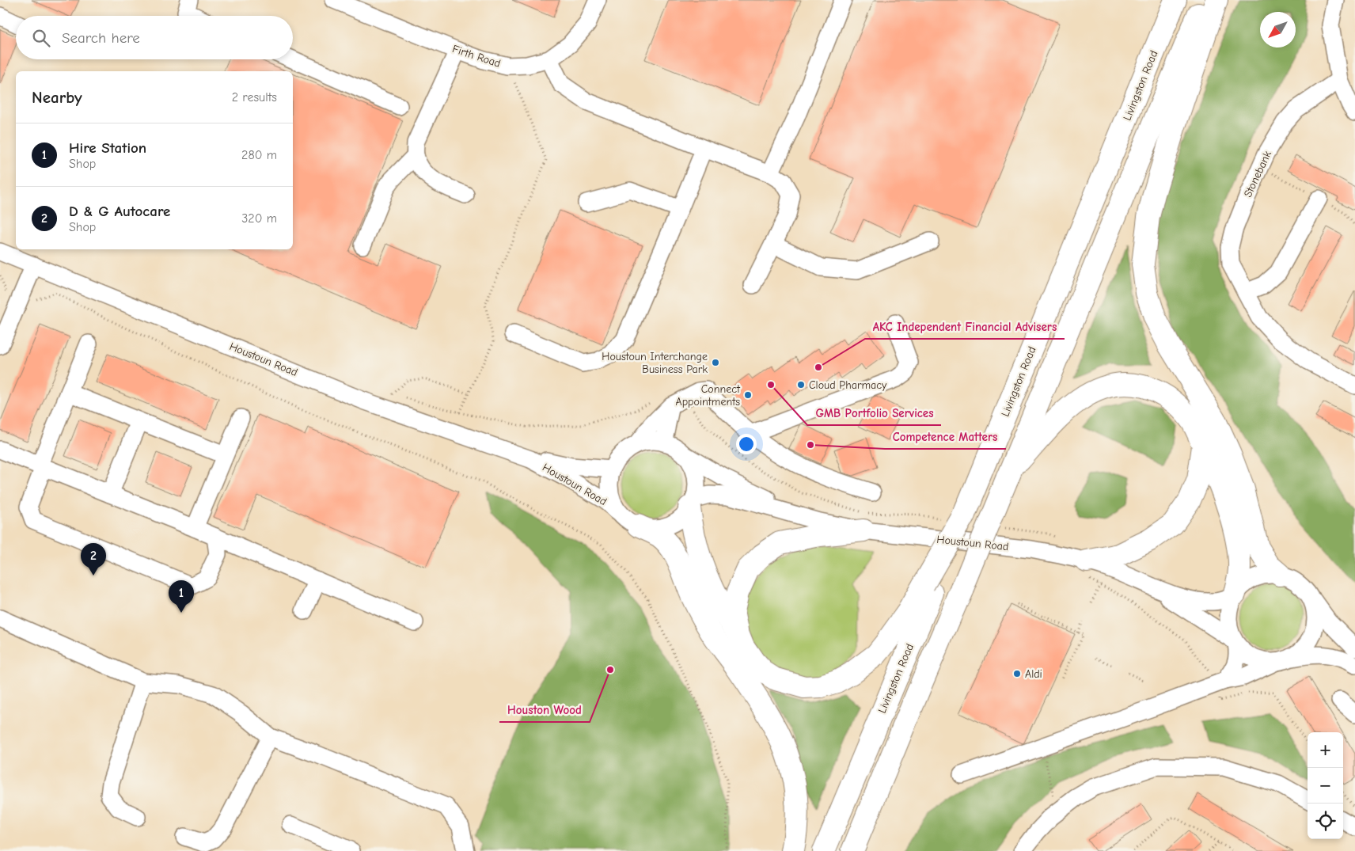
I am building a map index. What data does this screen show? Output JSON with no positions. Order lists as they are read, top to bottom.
{
  "streets": {
    "main road": ["Livingston Road"],
    "street": ["Firth Road", "Stonebank", "Houstoun Road"]
  },
  "places": [
    "Houstoun Interchange Business Park",
    "AKC Independent Financial Advisers",
    "GMB Portfolio Services",
    "Cloud Pharmacy",
    "Connect Appointments",
    "Competence Matters",
    "Houston Wood",
    "Aldi"
  ],
  "north": "bottom left",
  "page": {
    "search": "Search here",
    "heading": ["Nearby", "2 results"],
    "list": [
      {
        "mark": "1",
        "name": "Hire Station",
        "note": "Shop",
        "value": "280 m"
      },
      {
        "mark": "2",
        "name": "D & G Autocare",
        "note": "Shop",
        "value": "320 m"
      }
    ],
    "pins": ["2", "1"],
    "map_buttons": ["+", "−"]
  }
}
